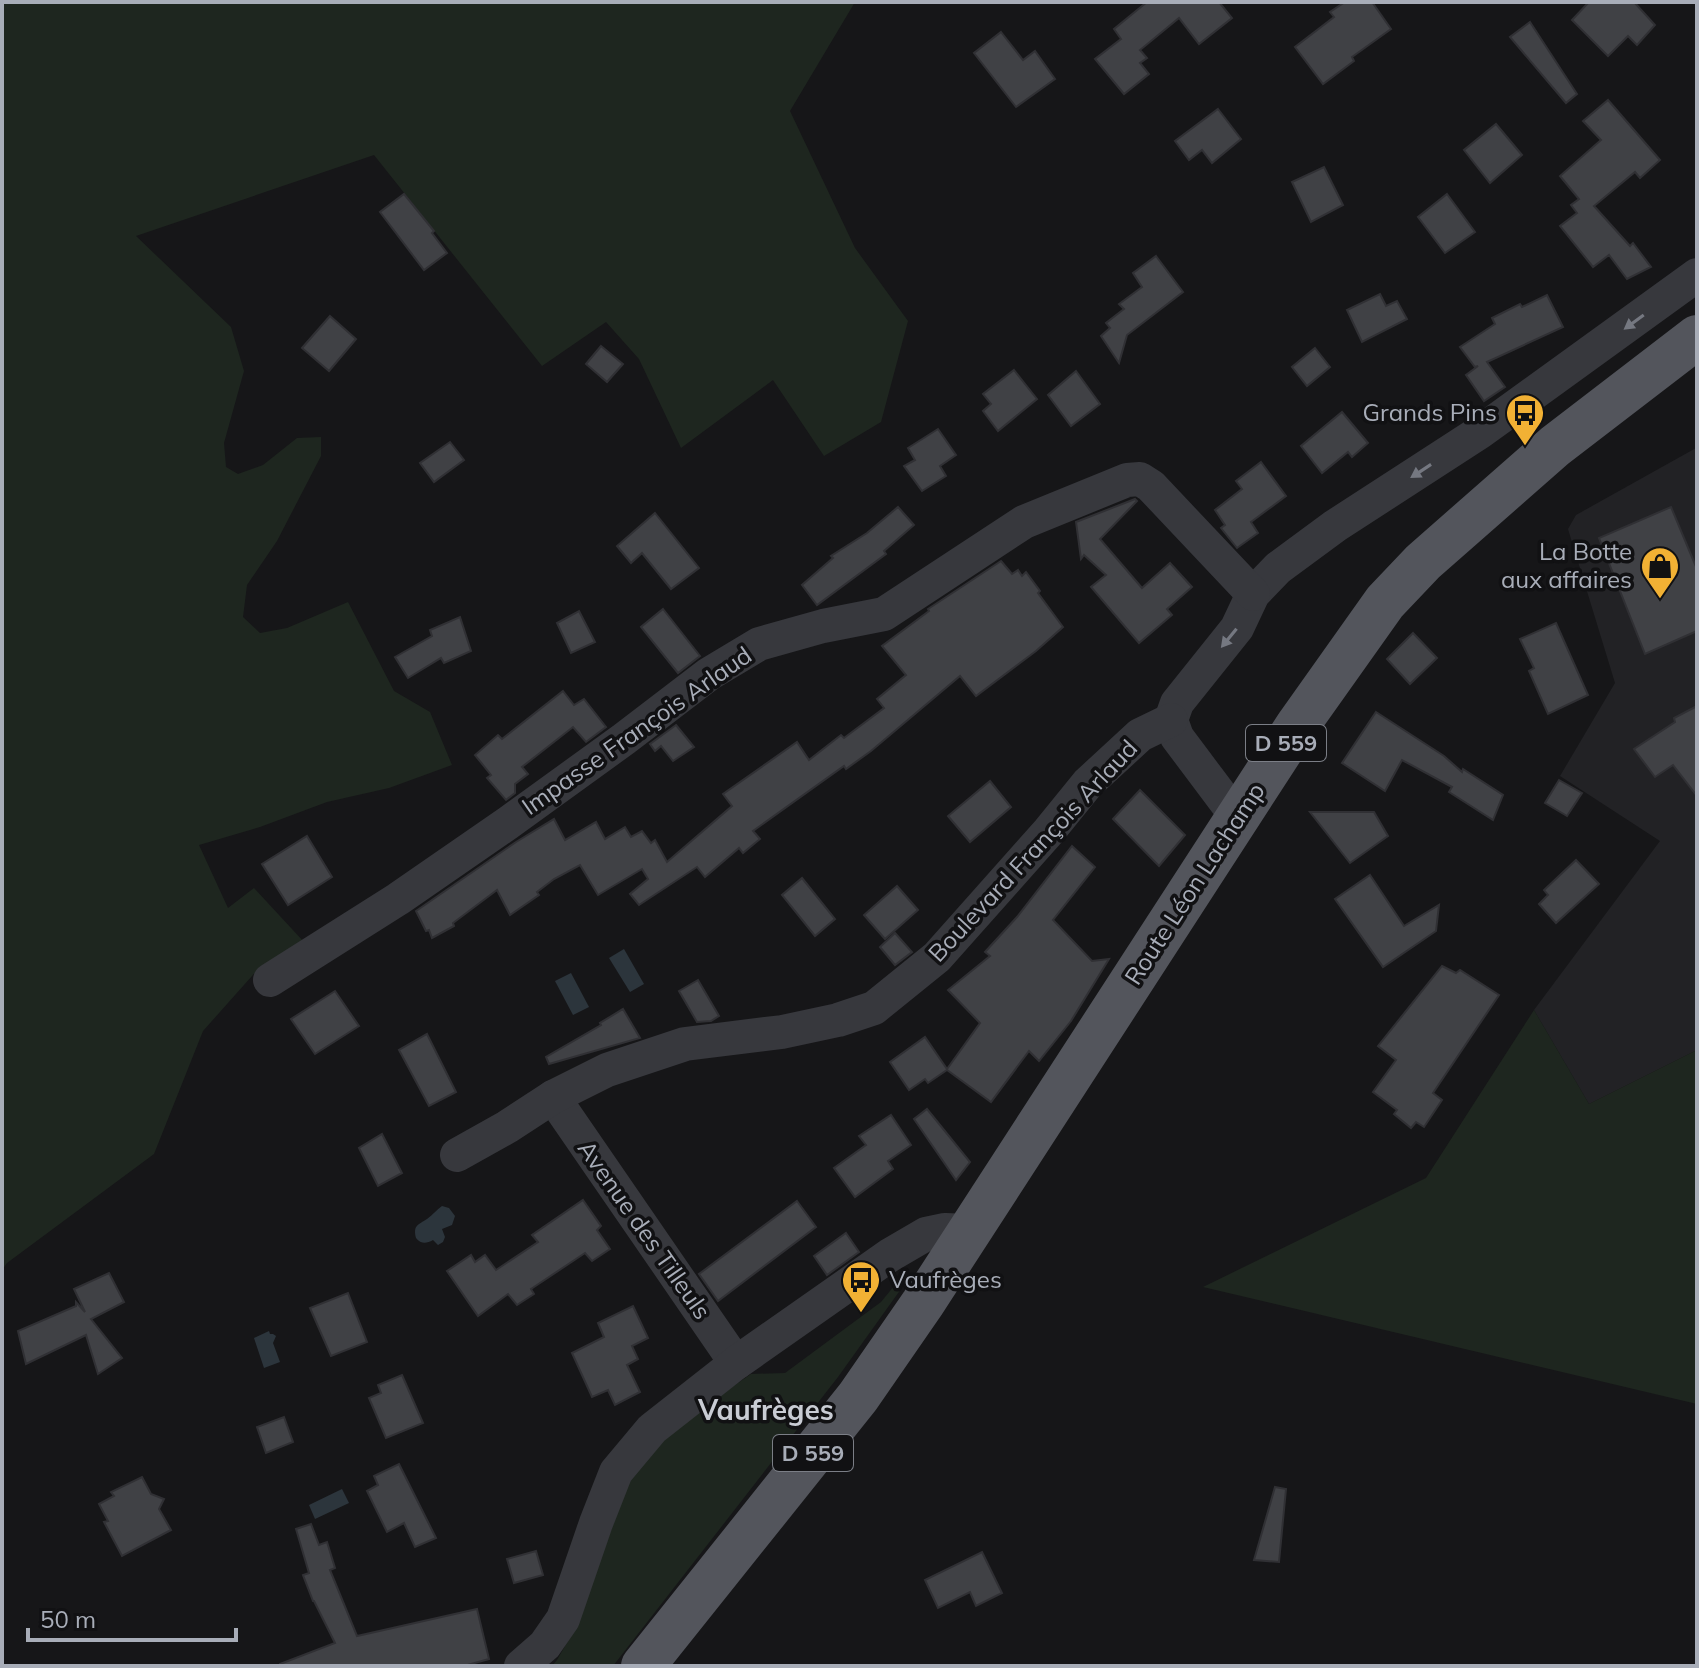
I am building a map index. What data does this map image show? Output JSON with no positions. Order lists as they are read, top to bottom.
{
  "streets": {
    "main road": ["D 559", "Route Léon Lachamp"],
    "street": ["Impasse François Arlaud", "Boulevard François Arlaud", "Avenue des Tilleuls"]
  },
  "crossings": [
    ["Boulevard François Arlaud", "Avenue des Tilleuls"]
  ],
  "districts": ["Vaufrèges"],
  "places": {
    "bus stop": ["Grands Pins", "Vaufrèges"],
    "shop": ["La Botte aux affaires"]
  },
  "scale_bar": "50 m"
}
